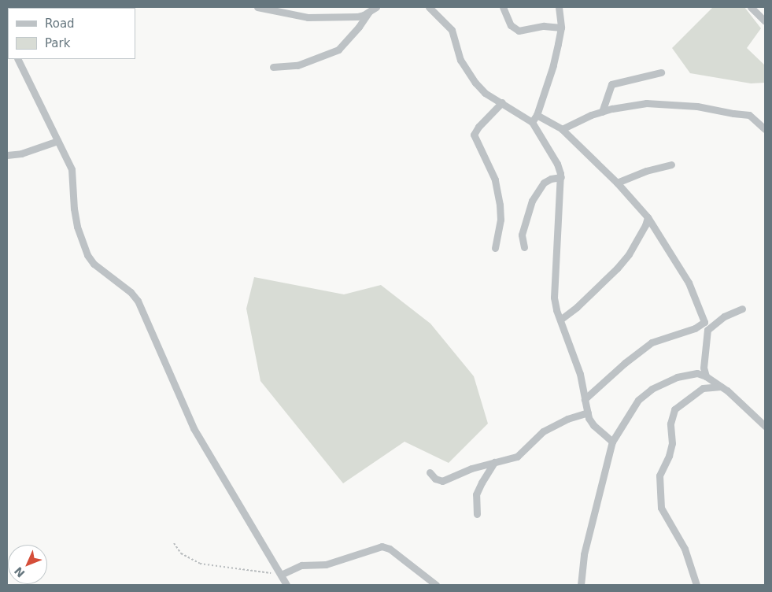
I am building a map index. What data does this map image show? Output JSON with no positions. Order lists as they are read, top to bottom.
{
  "legend": ["Road", "Park"],
  "north": "bottom left"
}
